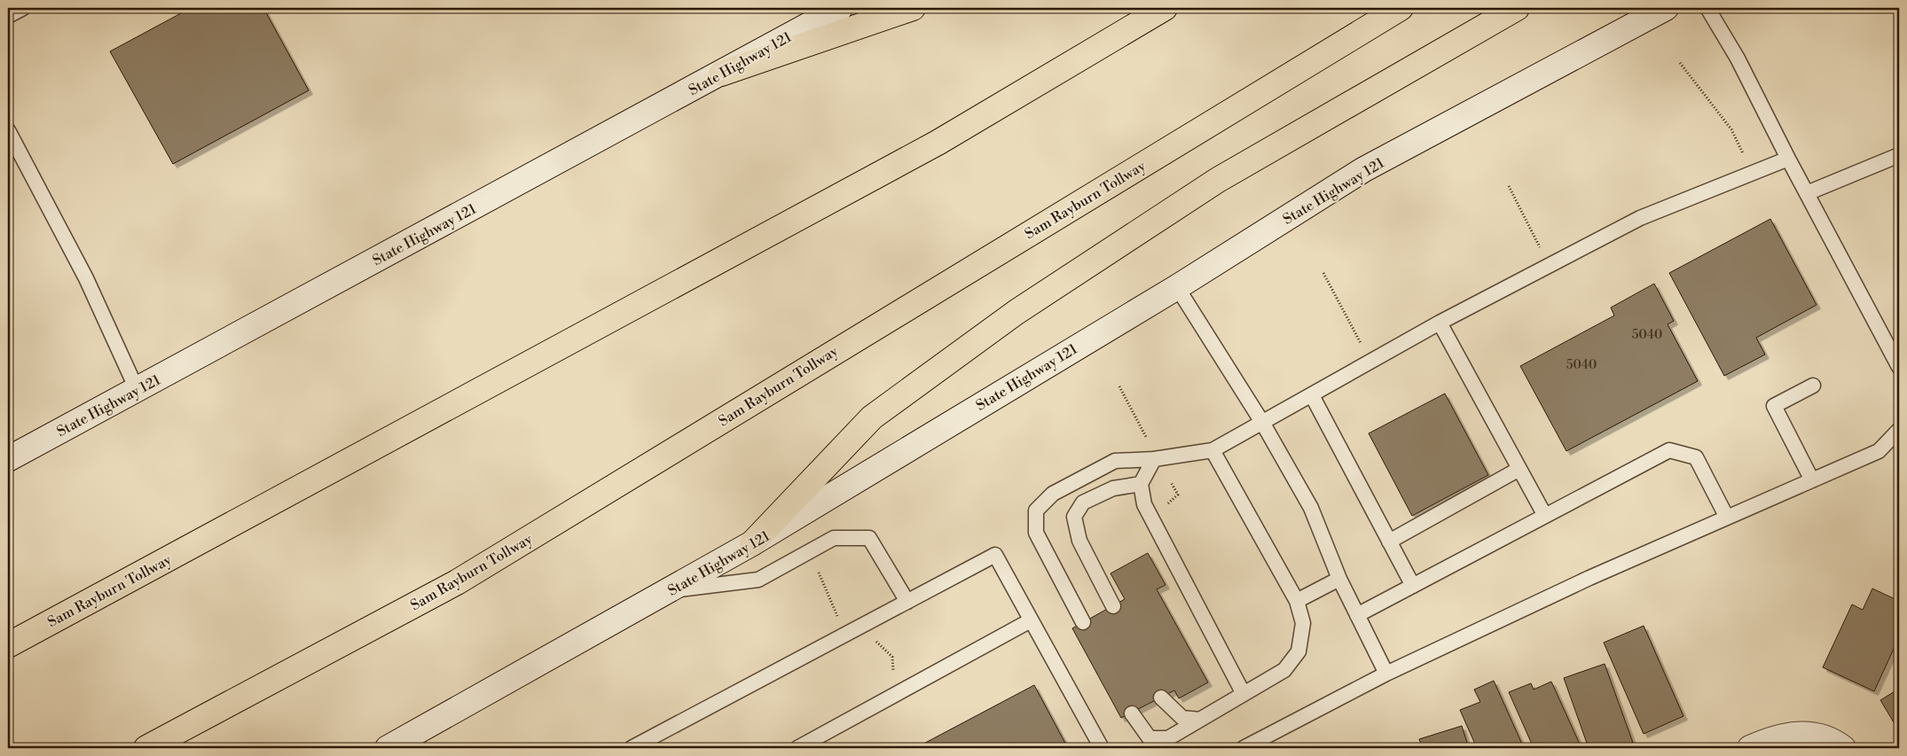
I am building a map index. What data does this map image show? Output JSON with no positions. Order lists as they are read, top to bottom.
{
  "streets": {
    "highway": ["Sam Rayburn Tollway"],
    "main road": ["State Highway 121"]
  },
  "house_numbers": ["5040", "5040"]
}
